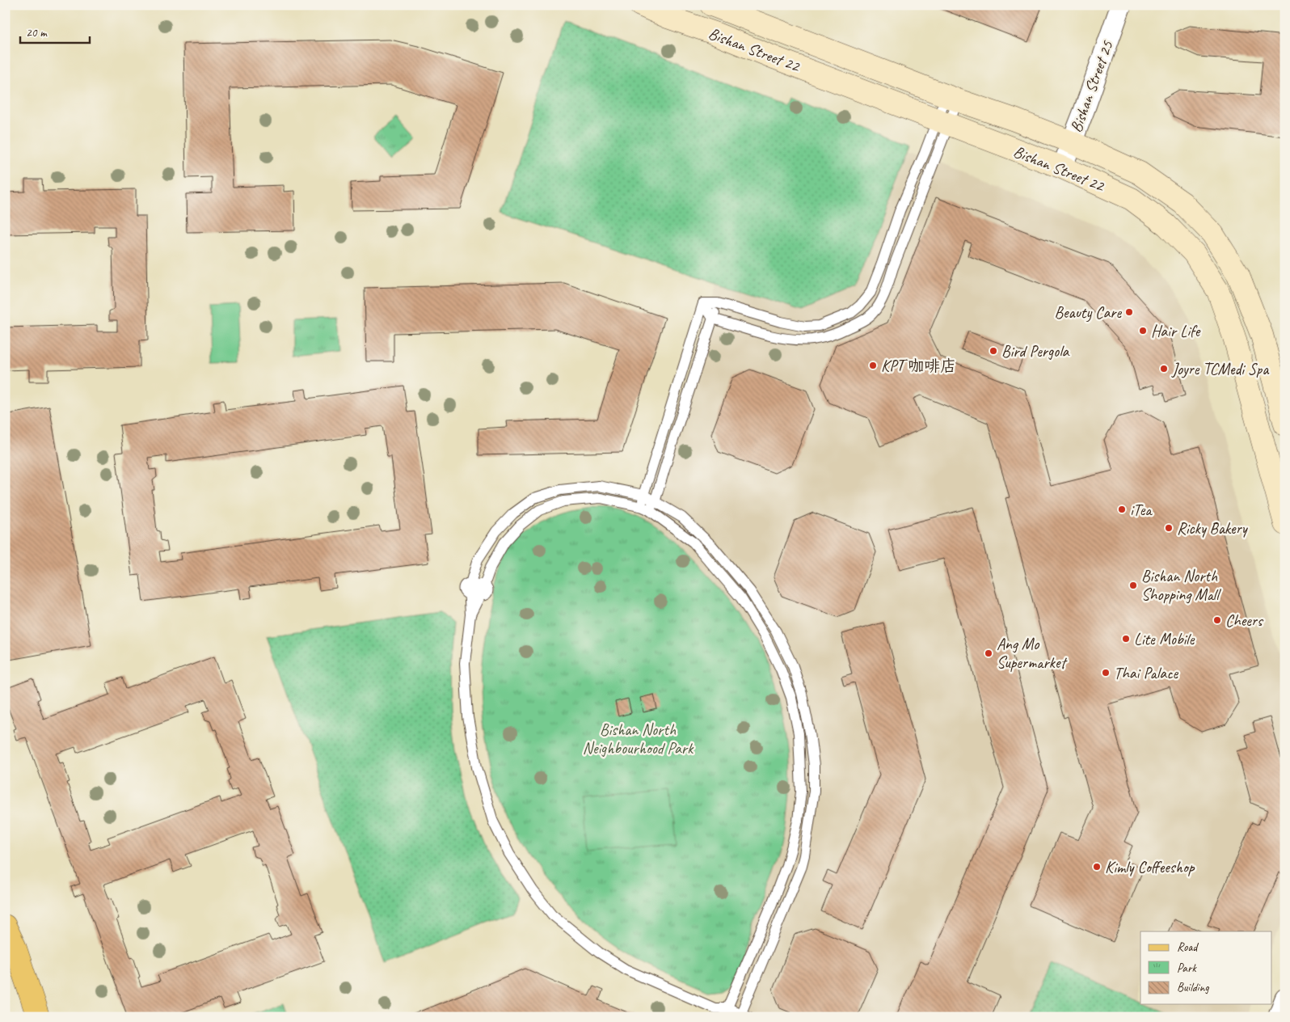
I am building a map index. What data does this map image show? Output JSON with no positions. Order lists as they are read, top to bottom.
{
  "streets": {
    "main road": ["Bishan Street 22"],
    "street": ["Bishan Street 25"]
  },
  "crossings": [
    ["Bishan Street 22", "Bishan Street 25"]
  ],
  "parks": ["Bishan North Neighbourhood Park"],
  "places": [
    "Beauty Care",
    "Hair Life",
    "Bird Pergola",
    "KPT 咖啡店",
    "Joyre TCMedi Spa",
    "iTea",
    "Ricky Bakery",
    "Bishan North Shopping Mall",
    "Cheers",
    "Lite Mobile",
    "Ang Mo Supermarket",
    "Thai Palace",
    "Kimly Coffeeshop"
  ],
  "legend": ["Road", "Park", "Building"],
  "scale_bar": "20 m"
}
